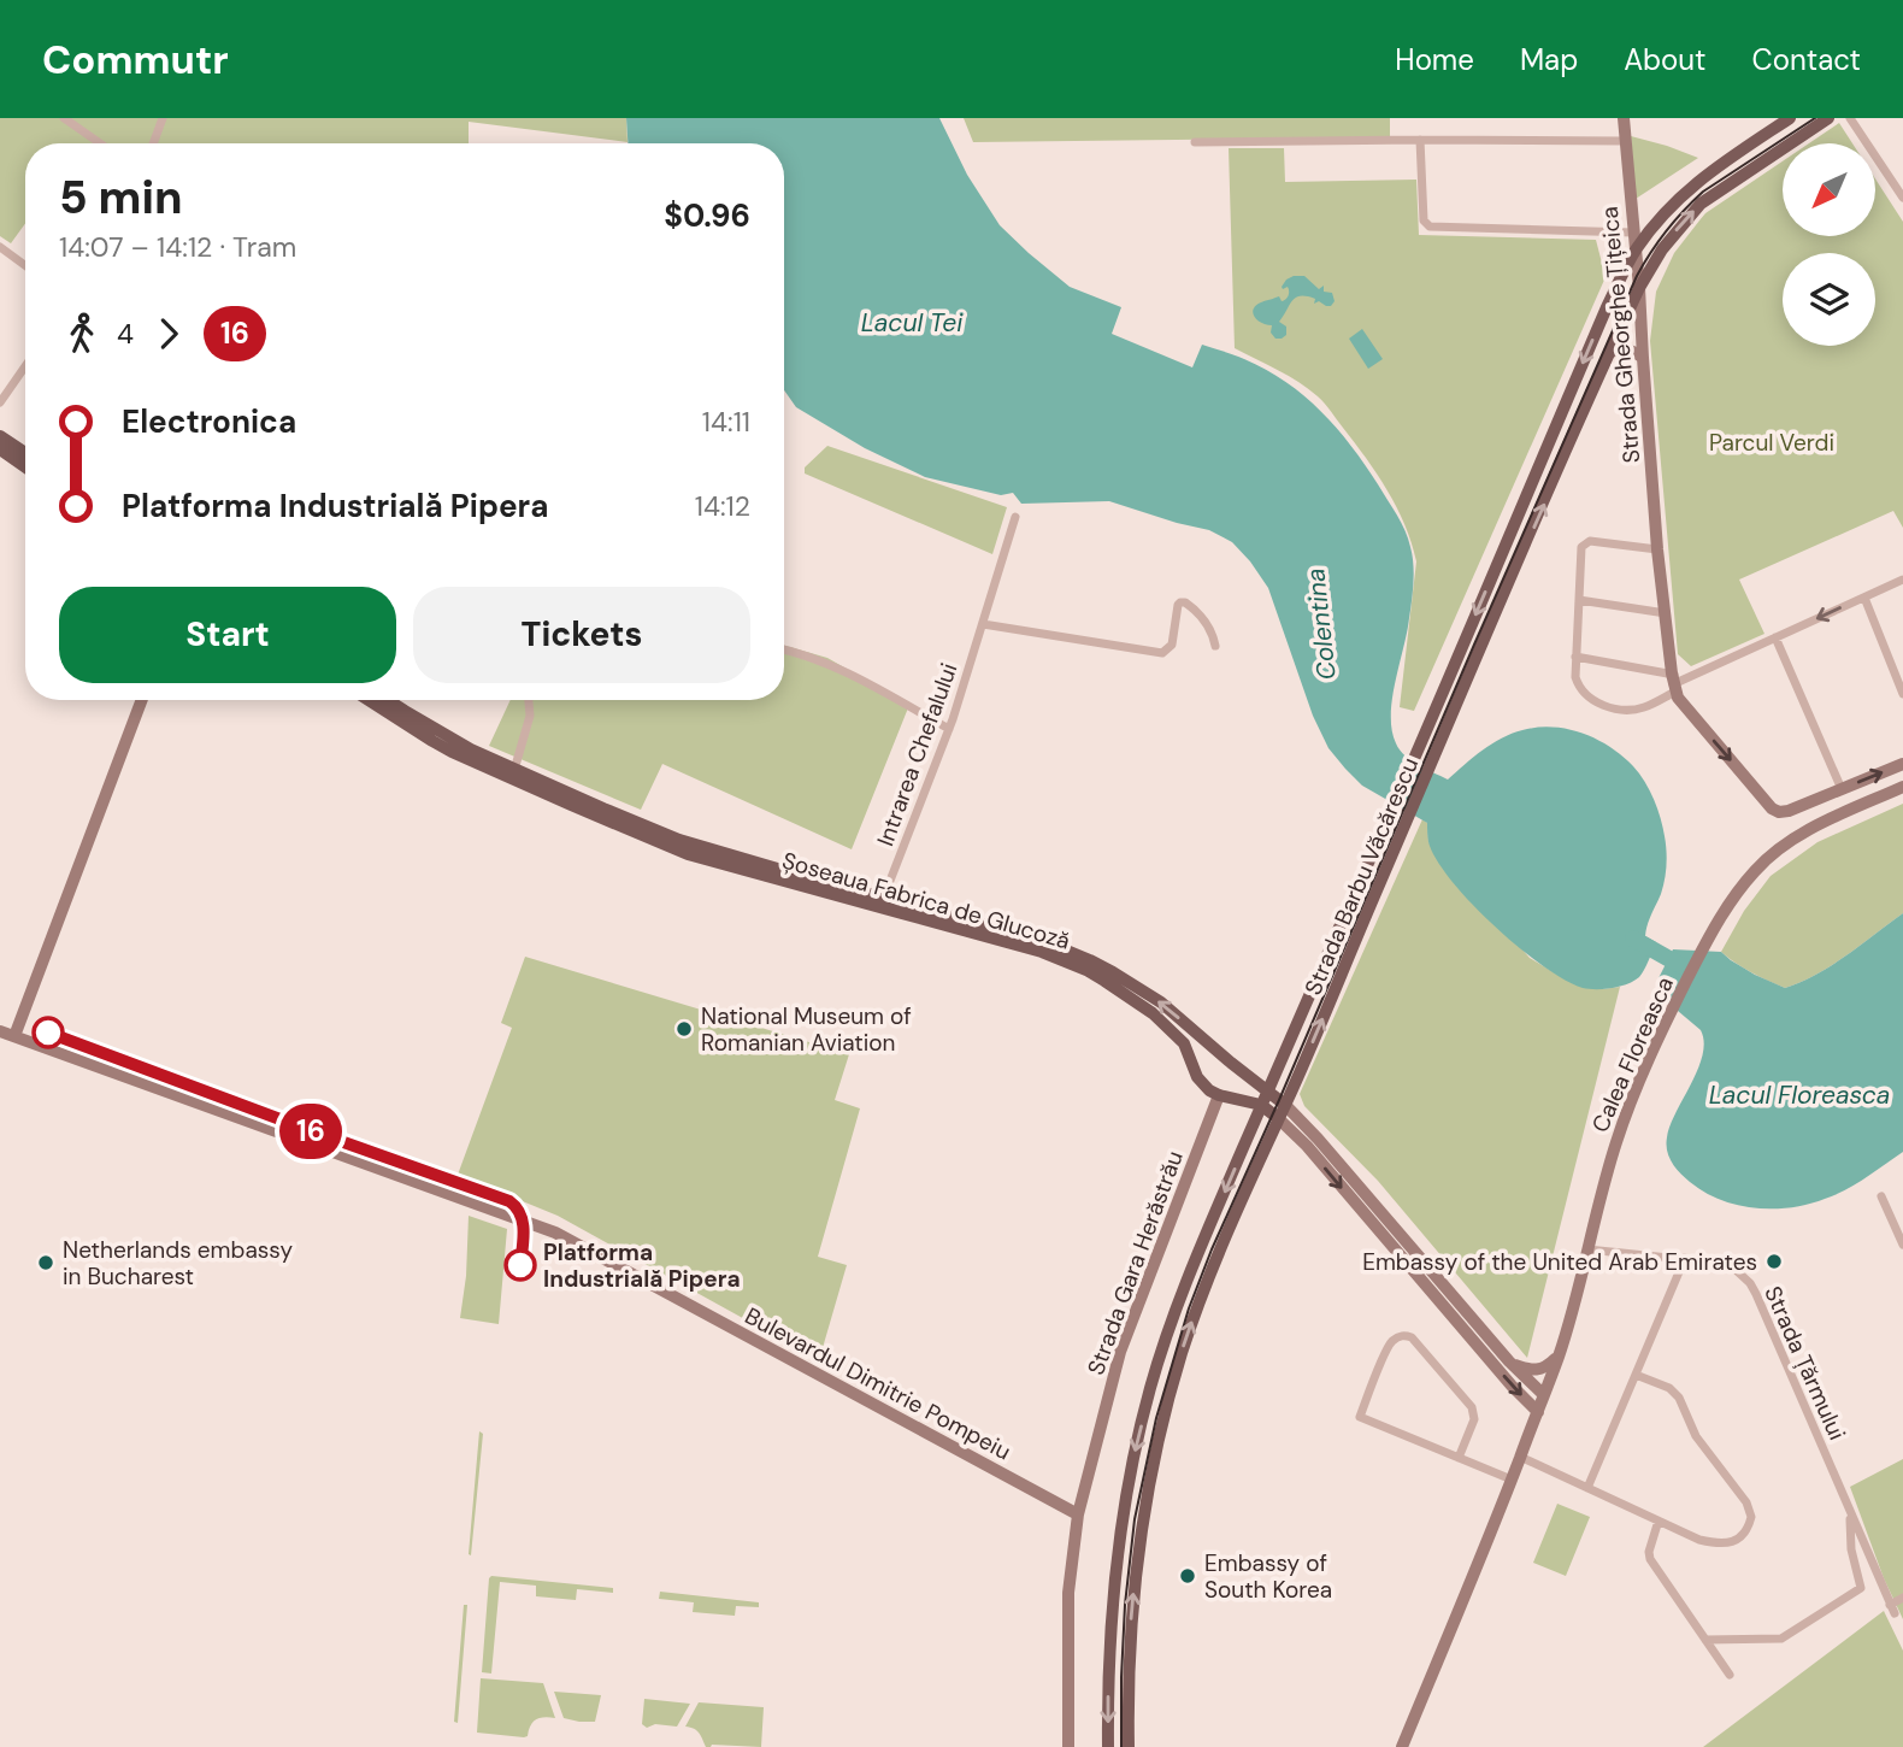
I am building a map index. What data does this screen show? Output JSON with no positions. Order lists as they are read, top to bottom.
{
  "streets": {
    "main road": ["Strada Barbu Văcărescu", "Șoseaua Fabrica de Glucoză"],
    "street": [
      "Strada Gheorghe Țițeica",
      "Intrarea Chefalului",
      "Calea Floreasca",
      "Strada Gara Herăstrău",
      "Strada Țărmului",
      "Bulevardul Dimitrie Pompeiu"
    ]
  },
  "crossings": [
    ["Strada Gheorghe Țițeica", "Strada Barbu Văcărescu"],
    ["Intrarea Chefalului", "Șoseaua Fabrica de Glucoză"],
    ["Strada Barbu Văcărescu", "Șoseaua Fabrica de Glucoză"],
    ["Șoseaua Fabrica de Glucoză", "Calea Floreasca"],
    ["Șoseaua Fabrica de Glucoză", "Strada Gara Herăstrău"],
    ["Calea Floreasca", "Strada Țărmului"],
    ["Strada Gara Herăstrău", "Bulevardul Dimitrie Pompeiu"]
  ],
  "water": ["Lacul Tei", "Colentina", "Lacul Floreasca"],
  "parks": ["Parcul Verdi"],
  "places": [
    "National Museum of Romanian Aviation",
    "Embassy of the United Arab Emirates",
    "Netherlands embassy in Bucharest",
    "Platforma Industrială Pipera",
    "Embassy of South Korea"
  ],
  "lines": ["tram line 16"],
  "north": "bottom left",
  "page": {
    "header": "Commutr",
    "nav": [
      "Home",
      "Map",
      "About",
      "Contact"
    ],
    "on_map": "16",
    "heading": ["5 min", "14:07 – 14:12 · Tram", "$0.96"],
    "legs": ["4", "16"],
    "list": [
      {
        "name": "Electronica",
        "value": "14:11"
      },
      {
        "name": "Platforma Industrială Pipera",
        "value": "14:12"
      }
    ],
    "buttons": ["Start", "Tickets"]
  }
}
